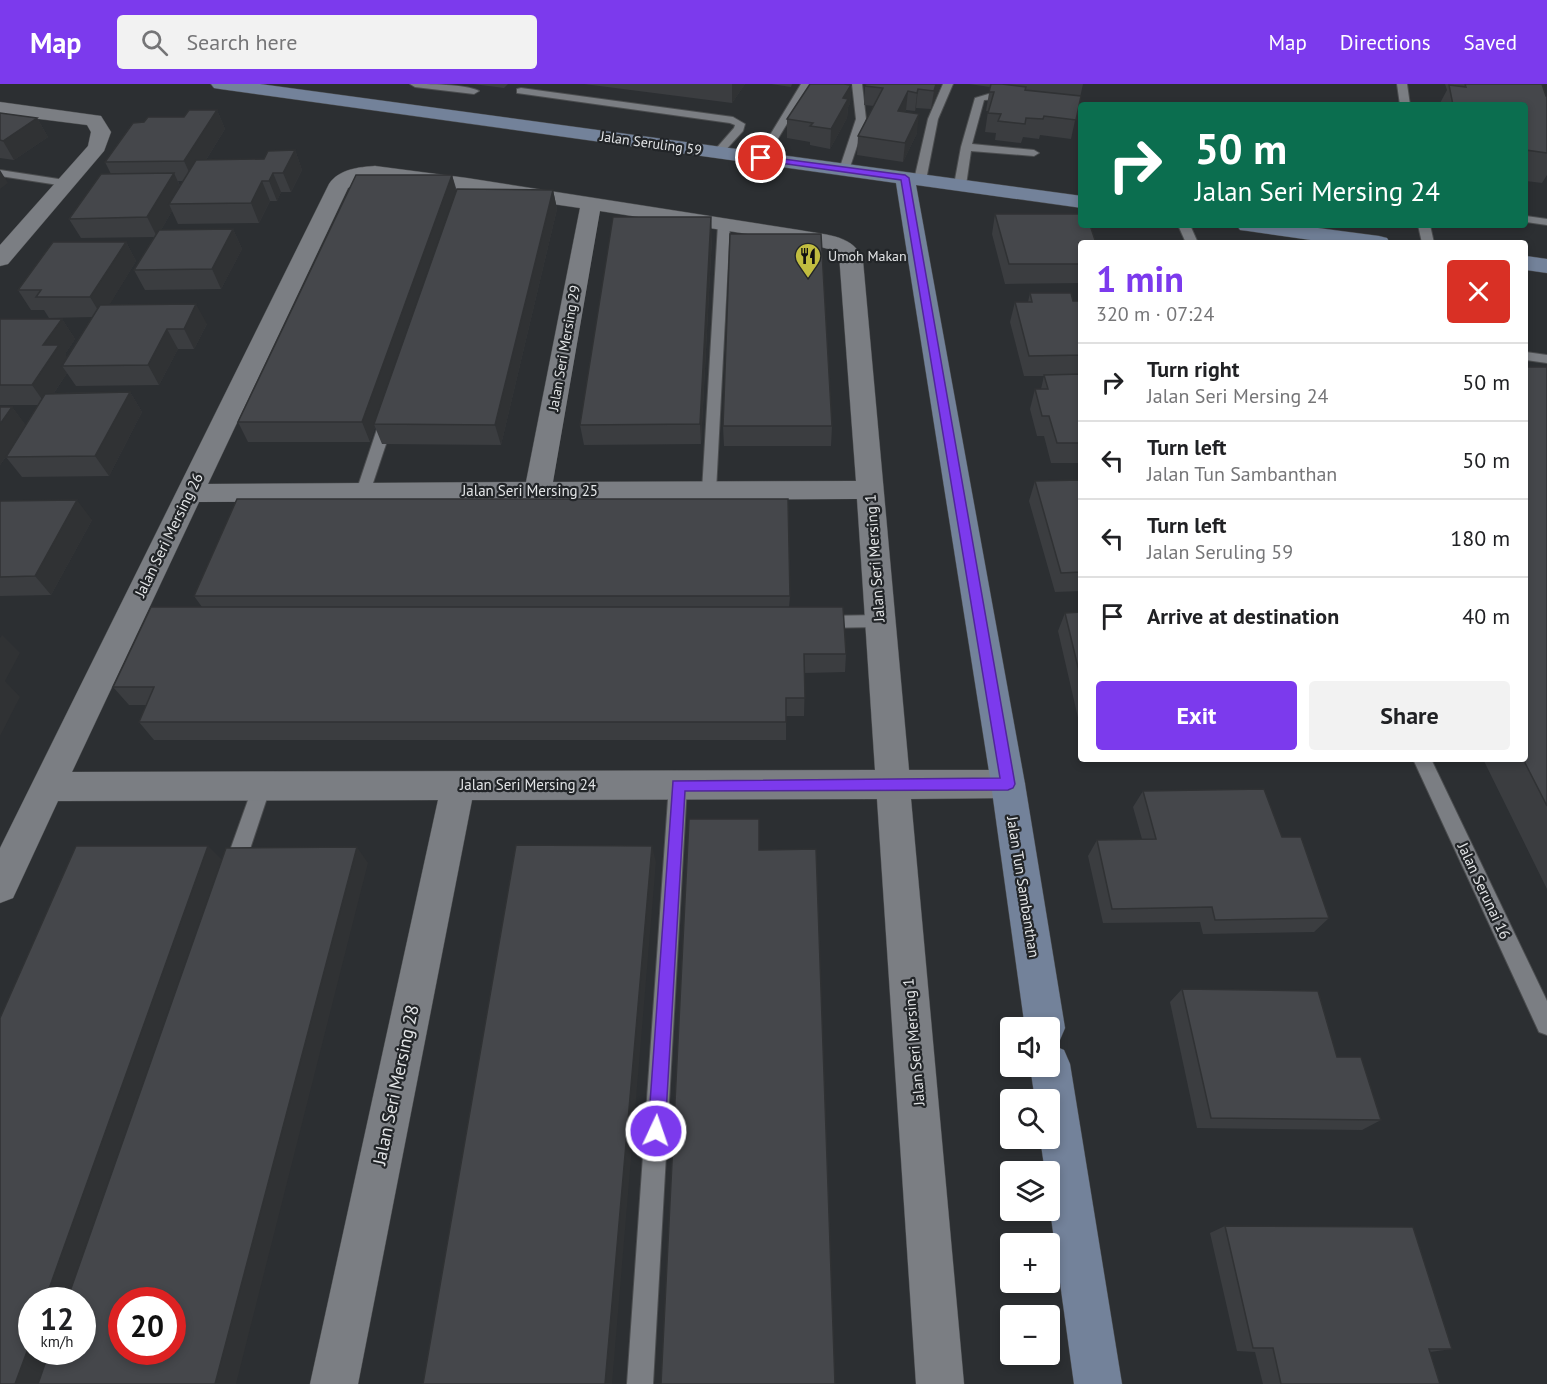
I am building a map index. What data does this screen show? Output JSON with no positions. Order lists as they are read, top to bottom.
{
  "streets": {
    "main road": ["Jalan Seruling 59", "Jalan Tun Sambanthan"],
    "street": [
      "Jalan Seri Mersing 29",
      "Jalan Seri Mersing 25",
      "Jalan Seri Mersing 26",
      "Jalan Seri Mersing 1",
      "Jalan Seri Mersing 24",
      "Jalan Seri Mersing 28"
    ],
    "lane": ["Jalan Serunai 16"]
  },
  "crossings": [
    ["Jalan Seruling 59", "Jalan Tun Sambanthan"],
    ["Jalan Seri Mersing 29", "Jalan Seri Mersing 25"],
    ["Jalan Seri Mersing 29", "Jalan Seri Mersing 1"],
    ["Jalan Seri Mersing 25", "Jalan Seri Mersing 26"],
    ["Jalan Seri Mersing 25", "Jalan Seri Mersing 1"],
    ["Jalan Seri Mersing 26", "Jalan Seri Mersing 1"],
    ["Jalan Seri Mersing 26", "Jalan Seri Mersing 24"],
    ["Jalan Seri Mersing 1", "Jalan Seri Mersing 24"],
    ["Jalan Seri Mersing 24", "Jalan Tun Sambanthan"],
    ["Jalan Seri Mersing 24", "Jalan Seri Mersing 28"]
  ],
  "places": {
    "restaurant": ["Umoh Makan"]
  },
  "page": {
    "header": "Map",
    "search": "Search here",
    "nav": ["Map", "Directions", "Saved"],
    "turn": ["50 m", "Jalan Seri Mersing 24"],
    "heading": ["1 min", "320 m · 07:24"],
    "list": [
      {
        "name": "Turn right",
        "note": "Jalan Seri Mersing 24",
        "value": "50 m"
      },
      {
        "name": "Turn left",
        "note": "Jalan Tun Sambanthan",
        "value": "50 m"
      },
      {
        "name": "Turn left",
        "note": "Jalan Seruling 59",
        "value": "180 m"
      },
      {
        "name": "Arrive at destination",
        "value": "40 m"
      }
    ],
    "buttons": ["Exit", "Share"],
    "map_buttons": ["+", "−"],
    "speed": "12 km/h",
    "limit": "20"
  }
}
